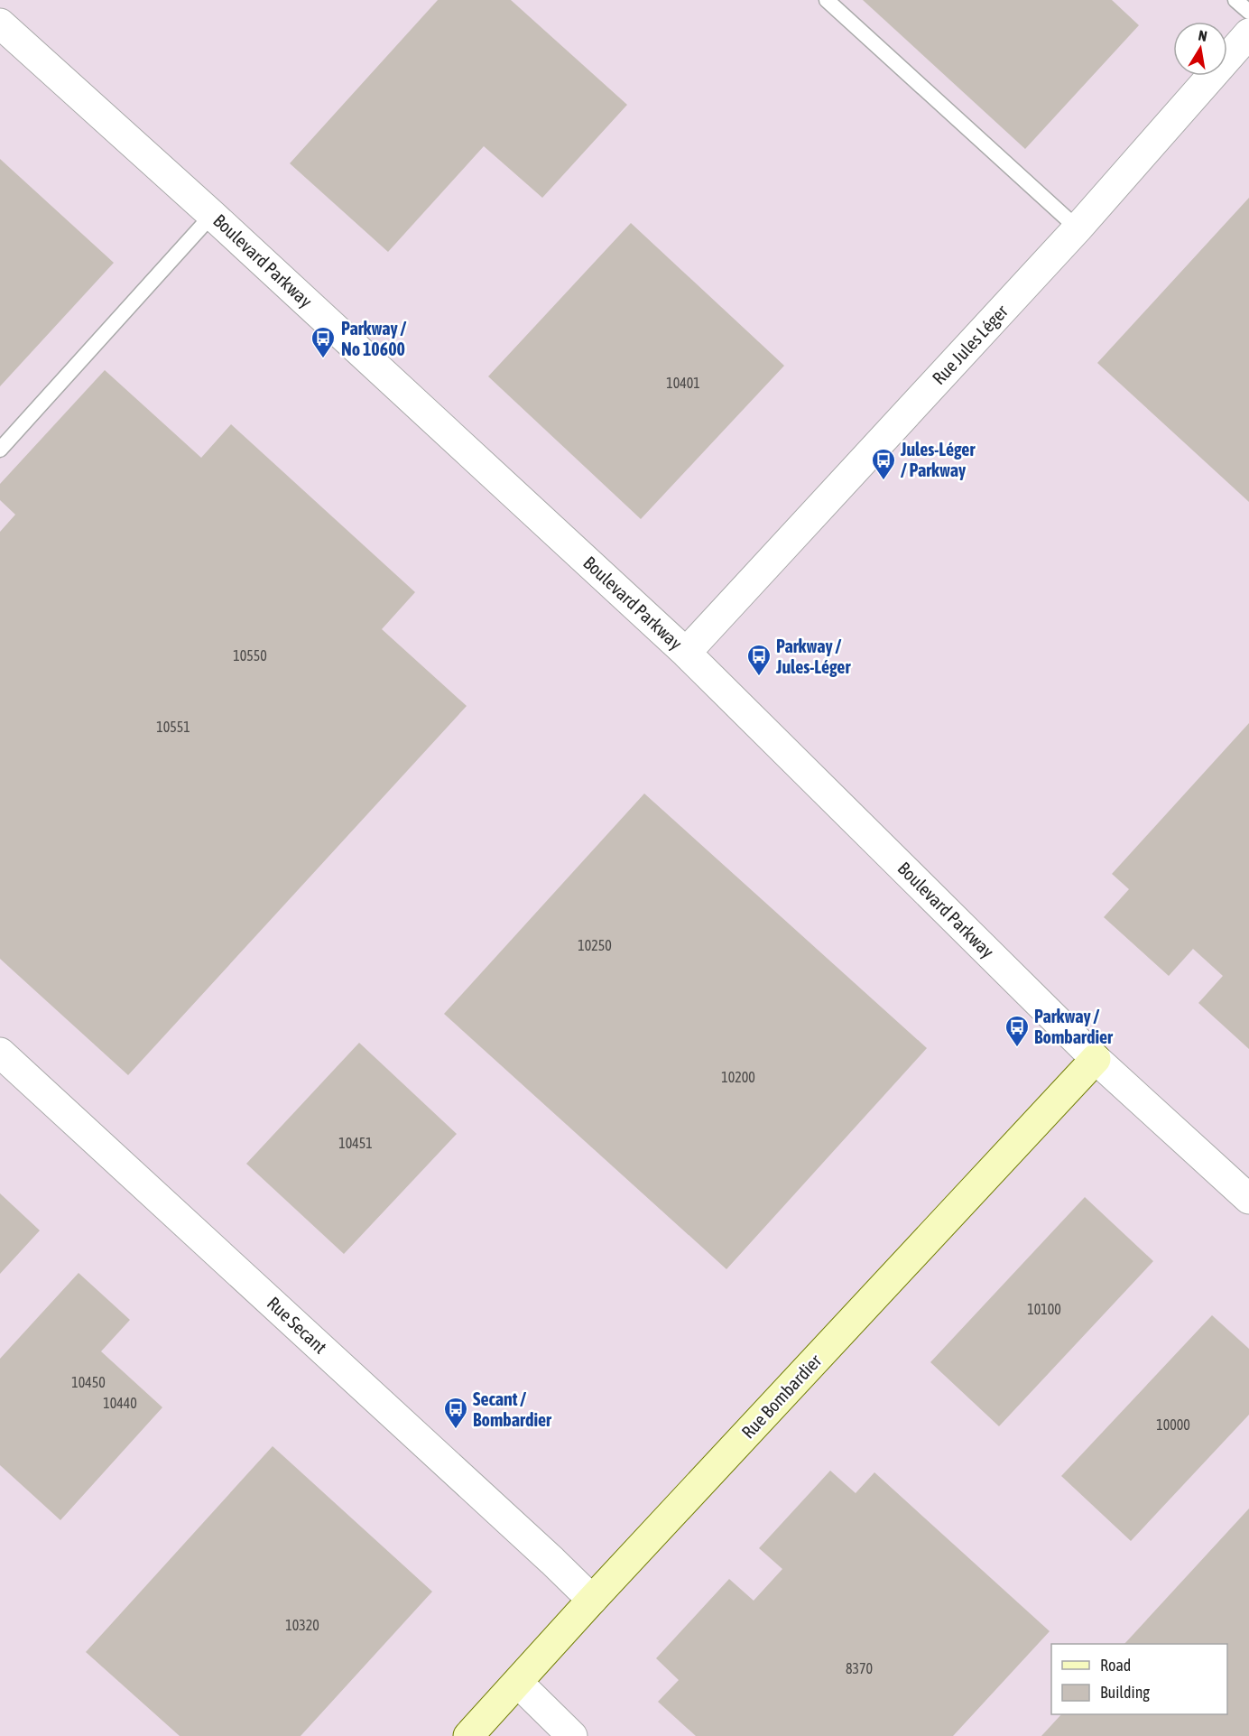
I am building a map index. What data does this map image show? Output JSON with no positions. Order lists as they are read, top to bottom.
{
  "streets": {
    "street": [
      "Boulevard Parkway",
      "Rue Jules Léger",
      "Rue Secant",
      "Rue Bombardier"
    ]
  },
  "crossings": [
    ["Boulevard Parkway", "Rue Jules Léger"],
    ["Boulevard Parkway", "Rue Bombardier"],
    ["Rue Secant", "Rue Bombardier"]
  ],
  "places": {
    "bus stop": [
      "Parkway / No 10600",
      "Jules-Léger / Parkway",
      "Parkway / Jules-Léger",
      "Parkway / Bombardier",
      "Secant / Bombardier"
    ]
  },
  "house_numbers": [
    "10401",
    "10550",
    "10551",
    "10250",
    "10200",
    "10451",
    "10100",
    "10450",
    "10440",
    "10000",
    "10320",
    "8370"
  ],
  "legend": ["Road", "Building"],
  "north": "top"
}
